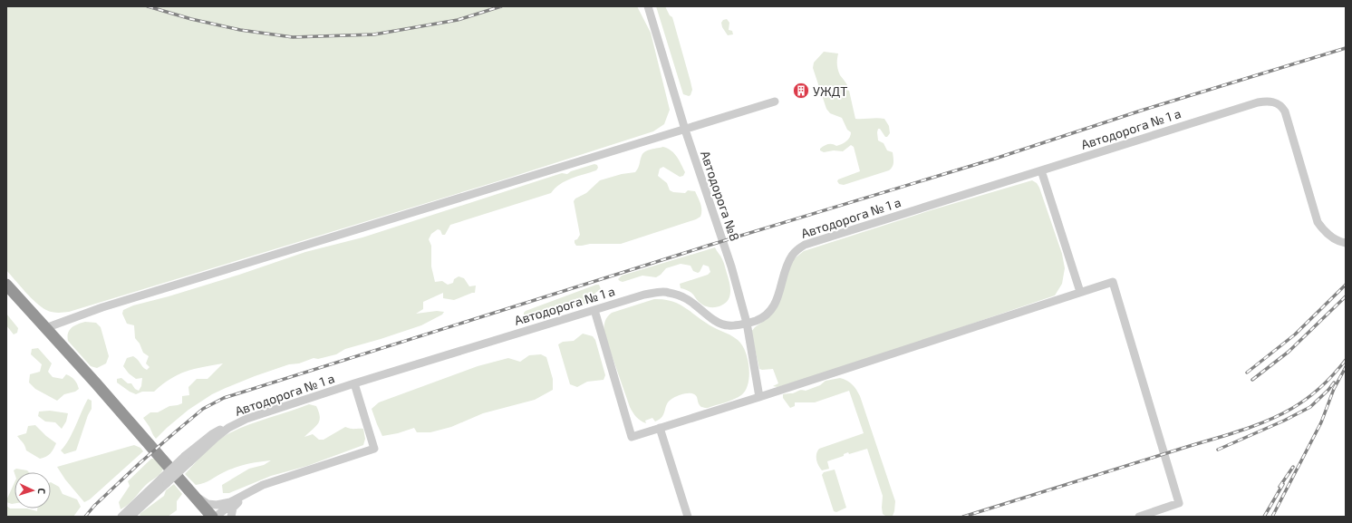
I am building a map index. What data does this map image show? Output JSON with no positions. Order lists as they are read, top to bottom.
{
  "streets": {
    "street": ["Автодорога № 1 а", "Автодорога №8"]
  },
  "crossings": [
    ["Автодорога № 1 а", "Автодорога №8"]
  ],
  "places": {
    "building": ["УЖДТ"]
  },
  "north": "right"
}
